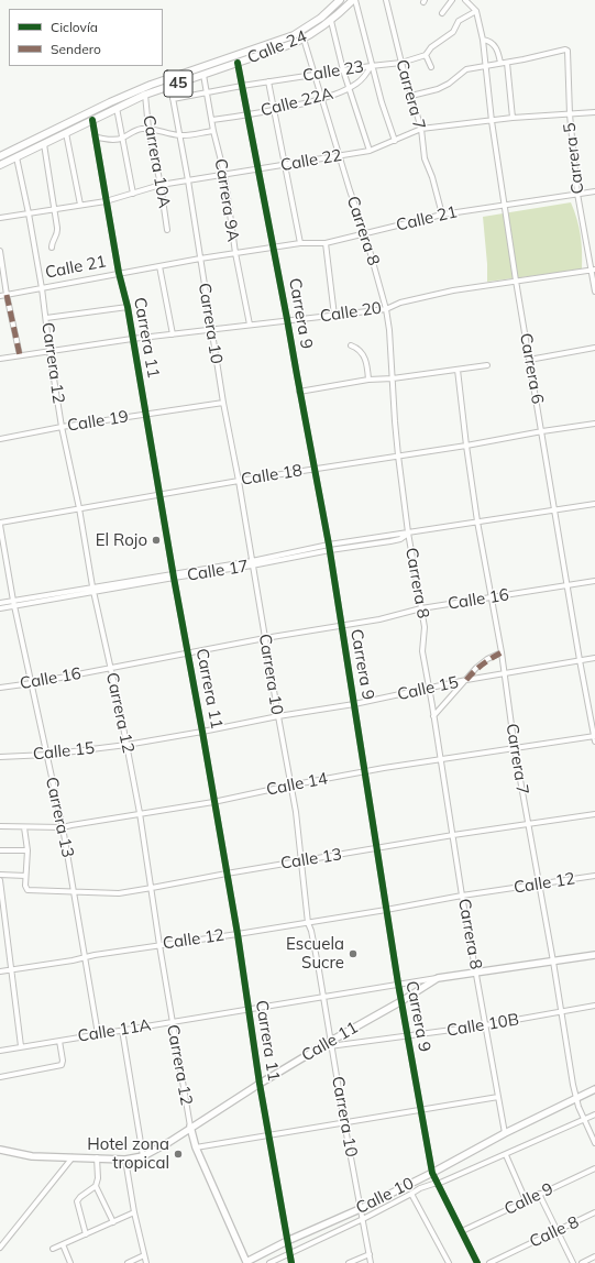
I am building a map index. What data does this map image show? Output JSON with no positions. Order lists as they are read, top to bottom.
{
  "streets": {
    "main road": [
      "Calle 24",
      "45",
      "Carrera 12",
      "Calle 11",
      "Calle 10"
    ],
    "street": [
      "Calle 23",
      "Carrera 7",
      "Calle 22A",
      "Carrera 5",
      "Calle 22",
      "Carrera 10A",
      "Carrera 9A",
      "Calle 21",
      "Carrera 8",
      "Calle 20",
      "Carrera 9",
      "Carrera 10",
      "Carrera 11",
      "Carrera 6",
      "Calle 19",
      "Calle 18",
      "Calle 17",
      "Calle 16",
      "Calle 15",
      "Calle 14",
      "Carrera 13",
      "Calle 13",
      "Calle 12",
      "Calle 10B",
      "Calle 11A",
      "Calle 9",
      "Calle 8"
    ]
  },
  "crossings": [
    ["Calle 24", "Carrera 10A"],
    ["Calle 24", "Carrera 9A"],
    ["Calle 24", "Carrera 8"],
    ["Calle 24", "Carrera 9"],
    ["Calle 24", "Carrera 10"],
    ["Calle 24", "Carrera 11"],
    ["Calle 24", "Carrera 12"],
    ["Calle 23", "Carrera 7"],
    ["Calle 23", "Calle 22A"],
    ["Calle 23", "Carrera 9A"],
    ["Calle 23", "Carrera 8"],
    ["Calle 23", "Carrera 9"],
    ["Calle 23", "Carrera 10"],
    ["Calle 23", "Carrera 6"],
    ["Carrera 7", "Calle 22"],
    ["Carrera 7", "Calle 21"],
    ["Carrera 7", "Calle 18"],
    ["Carrera 7", "Calle 17"],
    ["Carrera 7", "Calle 16"],
    ["Carrera 7", "Calle 15"],
    ["Carrera 7", "Calle 14"],
    ["Carrera 7", "Calle 13"],
    ["Carrera 7", "Calle 12"],
    ["Carrera 7", "Calle 10B"],
    ["Carrera 7", "Calle 11"],
    ["Carrera 7", "Calle 10"],
    ["Calle 22A", "Carrera 9A"],
    ["Calle 22A", "Carrera 8"],
    ["Calle 22A", "Carrera 9"],
    ["Carrera 5", "Calle 22"],
    ["Carrera 5", "Calle 21"],
    ["Carrera 5", "Calle 20"],
    ["Calle 22", "Carrera 10A"],
    ["Calle 22", "Carrera 9A"],
    ["Calle 22", "Carrera 8"],
    ["Calle 22", "Carrera 9"],
    ["Calle 22", "Carrera 10"],
    ["Calle 22", "Carrera 11"],
    ["Calle 22", "Carrera 12"],
    ["Calle 22", "Carrera 6"],
    ["Carrera 9A", "Calle 21"],
    ["Carrera 9A", "Calle 20"],
    ["Calle 21", "Carrera 8"],
    ["Calle 21", "Carrera 9"],
    ["Calle 21", "Carrera 10"],
    ["Calle 21", "Carrera 11"],
    ["Calle 21", "Carrera 12"],
    ["Calle 21", "Carrera 6"],
    ["Carrera 8", "Calle 20"],
    ["Carrera 8", "Calle 18"],
    ["Carrera 8", "Calle 17"],
    ["Carrera 8", "Calle 16"],
    ["Carrera 8", "Calle 15"],
    ["Carrera 8", "Calle 14"],
    ["Carrera 8", "Calle 13"],
    ["Carrera 8", "Calle 12"],
    ["Carrera 8", "Calle 10B"],
    ["Carrera 8", "Calle 11"],
    ["Carrera 8", "Calle 10"],
    ["Calle 20", "Carrera 9"],
    ["Calle 20", "Carrera 10"],
    ["Calle 20", "Carrera 11"],
    ["Calle 20", "Carrera 12"],
    ["Calle 20", "Carrera 6"],
    ["Carrera 9", "Calle 18"],
    ["Carrera 9", "Calle 17"],
    ["Carrera 9", "Calle 16"],
    ["Carrera 9", "Calle 15"],
    ["Carrera 9", "Calle 14"],
    ["Carrera 9", "Calle 13"],
    ["Carrera 9", "Calle 12"],
    ["Carrera 9", "Calle 10B"],
    ["Carrera 9", "Calle 11A"],
    ["Carrera 9", "Calle 11"],
    ["Carrera 9", "Calle 10"],
    ["Carrera 9", "Calle 9"],
    ["Carrera 10", "Calle 19"],
    ["Carrera 10", "Calle 18"],
    ["Carrera 10", "Calle 17"],
    ["Carrera 10", "Calle 16"],
    ["Carrera 10", "Calle 15"],
    ["Carrera 10", "Calle 14"],
    ["Carrera 10", "Calle 13"],
    ["Carrera 10", "Calle 12"],
    ["Carrera 10", "Calle 10B"],
    ["Carrera 10", "Calle 11A"],
    ["Carrera 10", "Calle 11"],
    ["Carrera 10", "Calle 10"],
    ["Carrera 11", "Calle 19"],
    ["Carrera 11", "Calle 18"],
    ["Carrera 11", "Calle 17"],
    ["Carrera 11", "Calle 16"],
    ["Carrera 11", "Calle 15"],
    ["Carrera 11", "Calle 14"],
    ["Carrera 11", "Calle 13"],
    ["Carrera 11", "Calle 12"],
    ["Carrera 11", "Calle 11A"],
    ["Carrera 11", "Calle 11"],
    ["Carrera 11", "Calle 10"],
    ["Carrera 12", "Calle 19"],
    ["Carrera 12", "Calle 18"],
    ["Carrera 12", "Calle 17"],
    ["Carrera 12", "Calle 16"],
    ["Carrera 12", "Calle 15"],
    ["Carrera 12", "Calle 14"],
    ["Carrera 12", "Calle 13"],
    ["Carrera 12", "Calle 12"],
    ["Carrera 12", "Calle 11A"],
    ["Carrera 12", "Calle 11"],
    ["Carrera 12", "Calle 10"],
    ["Carrera 6", "Calle 18"],
    ["Carrera 6", "Calle 17"],
    ["Carrera 6", "Calle 16"],
    ["Carrera 6", "Calle 15"],
    ["Carrera 6", "Calle 14"],
    ["Calle 18", "Carrera 13"],
    ["Calle 17", "Carrera 13"],
    ["Calle 16", "Carrera 13"],
    ["Calle 15", "Carrera 13"],
    ["Calle 14", "Carrera 13"],
    ["Carrera 13", "Calle 13"],
    ["Carrera 13", "Calle 12"],
    ["Carrera 13", "Calle 11A"],
    ["Calle 10B", "Calle 11"],
    ["Calle 11A", "Calle 11"]
  ],
  "places": ["El Rojo", "Escuela Sucre", "Hotel zona tropical"],
  "legend": ["Ciclovía", "Sendero"]
}
